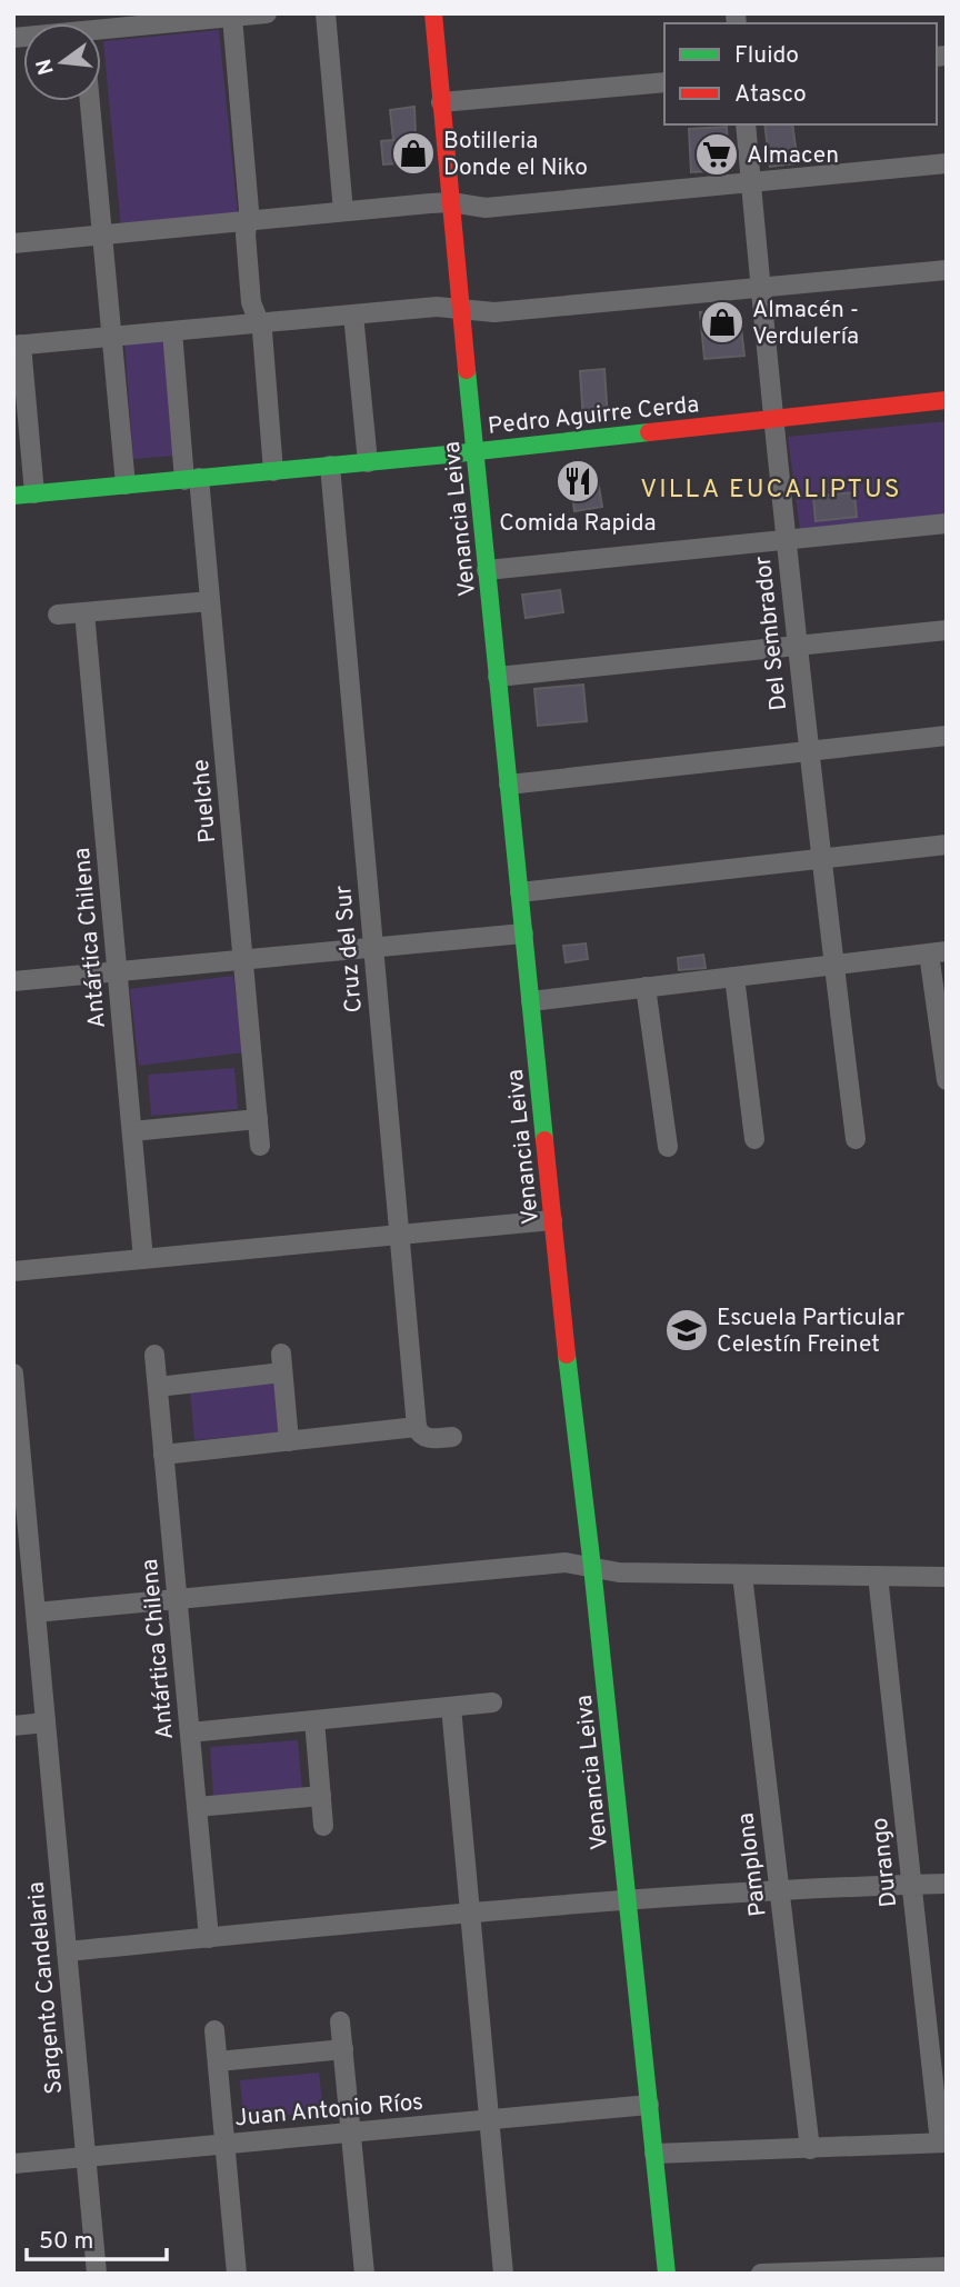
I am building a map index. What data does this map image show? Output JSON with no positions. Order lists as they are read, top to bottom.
{
  "streets": {
    "street": [
      "Pedro Aguirre Cerda",
      "Venancia Leiva",
      "Del Sembrador",
      "Puelche",
      "Antártica Chilena",
      "Cruz del Sur",
      "Durango",
      "Pamplona",
      "Sargento Candelaria",
      "Juan Antonio Ríos"
    ]
  },
  "crossings": [
    ["Pedro Aguirre Cerda", "Venancia Leiva"],
    ["Pedro Aguirre Cerda", "Del Sembrador"],
    ["Pedro Aguirre Cerda", "Puelche"],
    ["Pedro Aguirre Cerda", "Cruz del Sur"],
    ["Venancia Leiva", "Juan Antonio Ríos"],
    ["Sargento Candelaria", "Juan Antonio Ríos"]
  ],
  "districts": ["VILLA EUCALIPTUS"],
  "places": {
    "shop": ["Botilleria Donde el Niko", "Almacén - Verdulería"],
    "supermarket": ["Almacen"],
    "restaurant": ["Comida Rapida"],
    "school or university": ["Escuela Particular Celestín Freinet"]
  },
  "legend": ["Fluido", "Atasco"],
  "scale_bar": "50 m",
  "north": "left"
}
